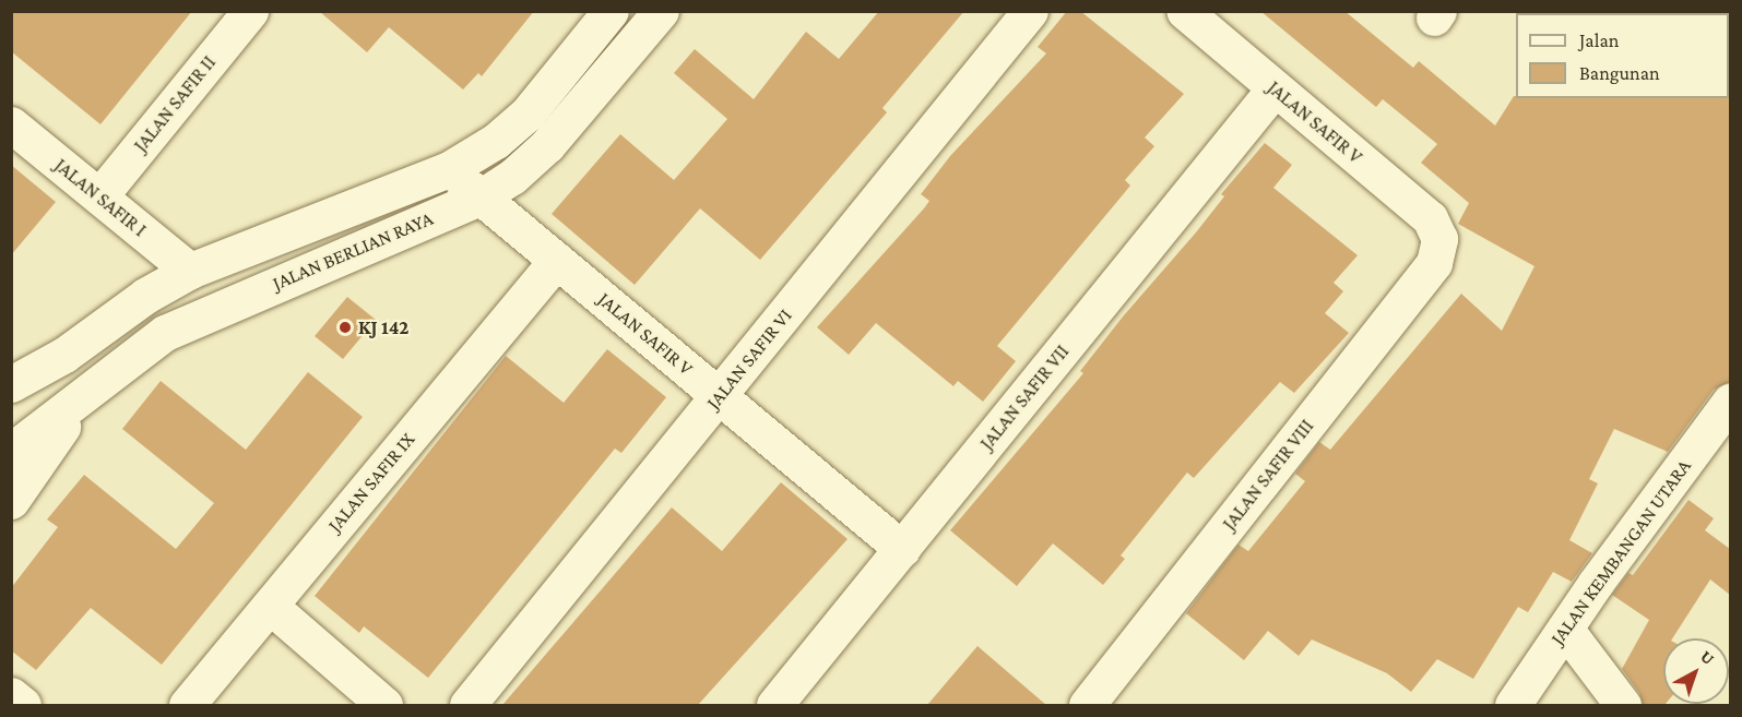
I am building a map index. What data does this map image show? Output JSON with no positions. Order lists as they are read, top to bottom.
{
  "streets": {
    "street": [
      "JALAN SAFIR II",
      "JALAN SAFIR V",
      "JALAN SAFIR I",
      "JALAN BERLIAN RAYA",
      "JALAN SAFIR VI",
      "JALAN SAFIR VII",
      "JALAN SAFIR VIII",
      "JALAN SAFIR IX",
      "JALAN KEMBANGAN UTARA"
    ]
  },
  "crossings": [
    ["JALAN SAFIR II", "JALAN SAFIR I"],
    ["JALAN SAFIR V", "JALAN BERLIAN RAYA"],
    ["JALAN SAFIR V", "JALAN SAFIR VI"],
    ["JALAN SAFIR V", "JALAN SAFIR VII"],
    ["JALAN SAFIR V", "JALAN SAFIR VIII"],
    ["JALAN SAFIR V", "JALAN SAFIR IX"],
    ["JALAN SAFIR I", "JALAN BERLIAN RAYA"]
  ],
  "places": ["KJ 142"],
  "legend": ["Jalan", "Bangunan"],
  "north": "top right"
}
